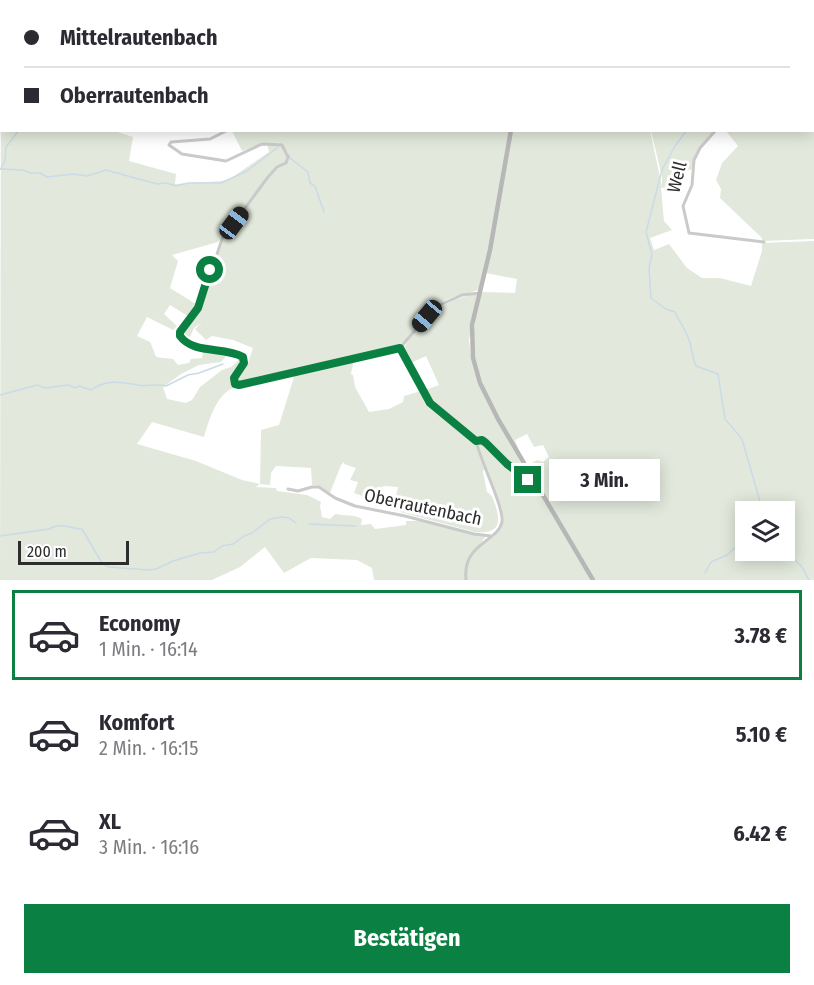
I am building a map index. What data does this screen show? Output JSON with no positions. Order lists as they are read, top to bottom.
{
  "streets": {
    "street": ["Well", "Oberrautenbach"]
  },
  "scale_bar": "200 m",
  "page": {
    "banner": ["Mittelrautenbach", "Oberrautenbach"],
    "bubble": "3 Min.",
    "scale": "200 m",
    "list": [
      {
        "name": "Economy",
        "note": "1 Min. · 16:14",
        "value": "3.78 €"
      },
      {
        "name": "Komfort",
        "note": "2 Min. · 16:15",
        "value": "5.10 €"
      },
      {
        "name": "XL",
        "note": "3 Min. · 16:16",
        "value": "6.42 €"
      }
    ],
    "buttons": "Bestätigen"
  }
}
